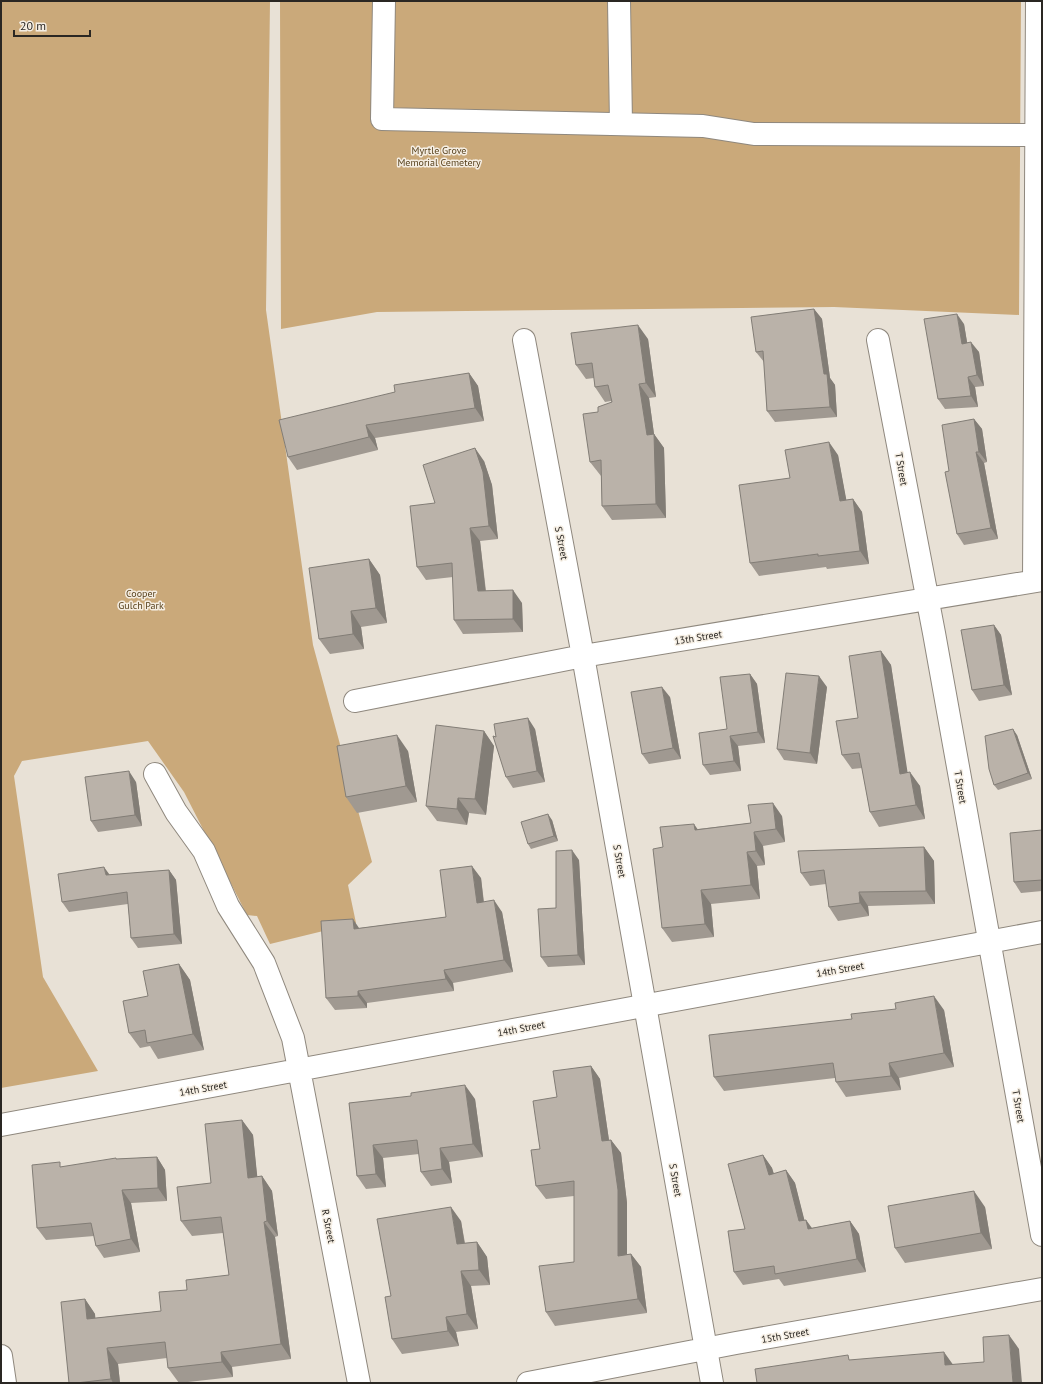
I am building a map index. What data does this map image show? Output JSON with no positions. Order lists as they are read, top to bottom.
{
  "streets": {
    "street": [
      "T Street",
      "S Street",
      "13th Street",
      "14th Street",
      "R Street",
      "15th Street"
    ]
  },
  "crossings": [
    ["T Street", "13th Street"],
    ["T Street", "14th Street"],
    ["S Street", "13th Street"],
    ["S Street", "14th Street"],
    ["S Street", "15th Street"],
    ["14th Street", "R Street"]
  ],
  "parks": ["Myrtle Grove Memorial Cemetery", "Cooper Gulch Park"],
  "scale_bar": "20 m"
}
